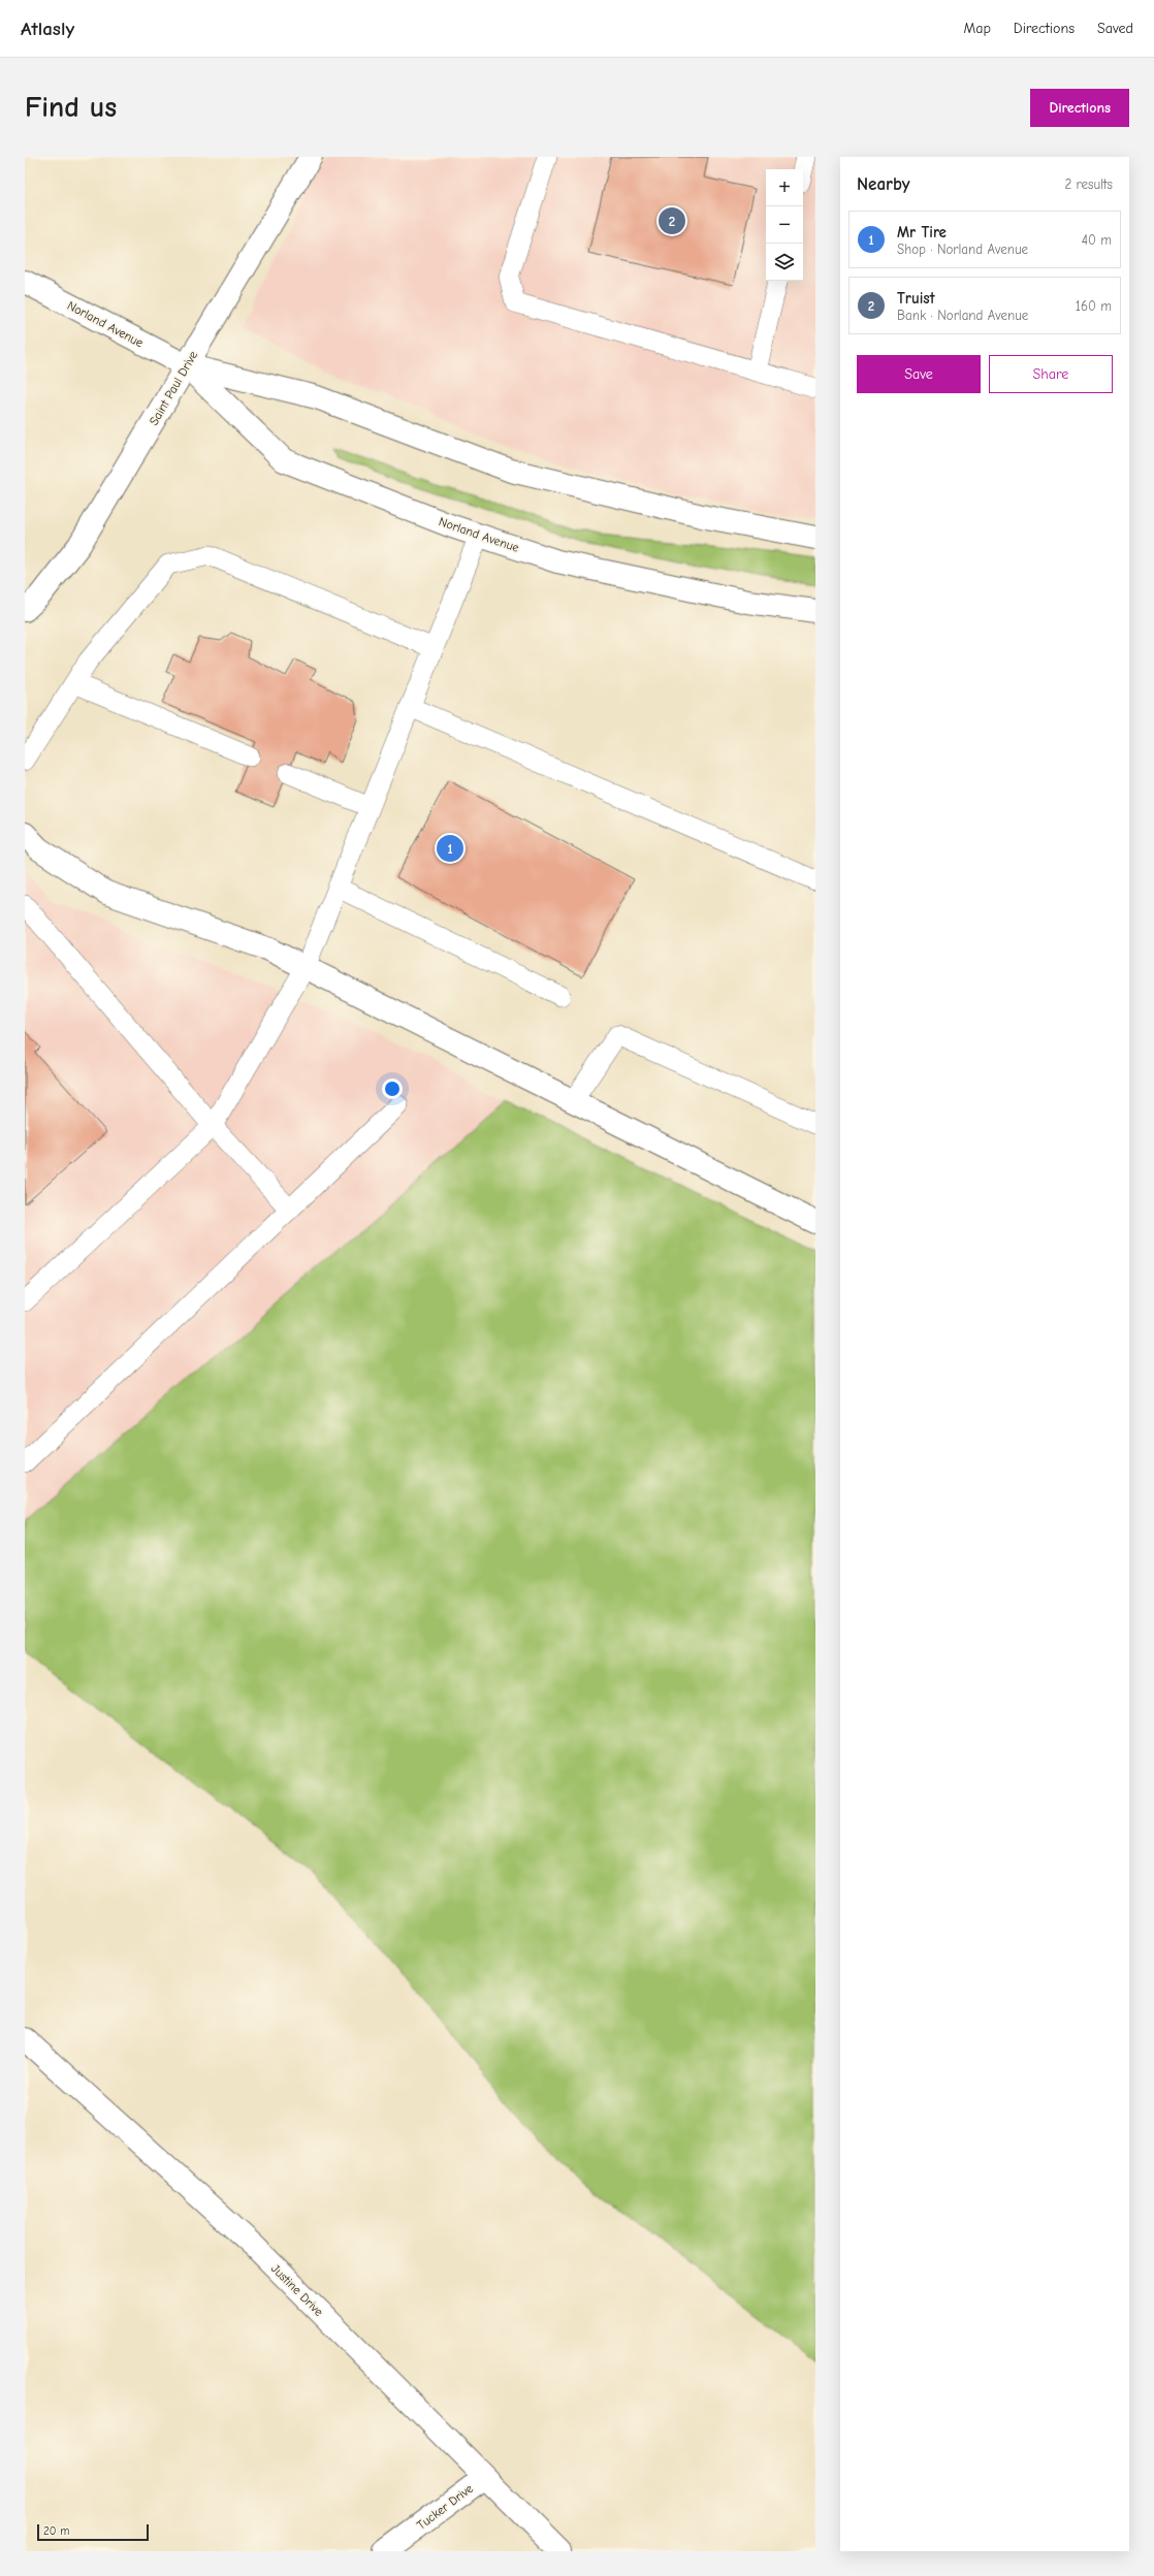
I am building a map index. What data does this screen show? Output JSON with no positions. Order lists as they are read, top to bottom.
{
  "streets": {
    "street": [
      "Norland Avenue",
      "Saint Paul Drive",
      "Justine Drive",
      "Tucker Drive"
    ]
  },
  "crossings": [
    ["Norland Avenue", "Saint Paul Drive"],
    ["Justine Drive", "Tucker Drive"]
  ],
  "scale_bar": "20 m",
  "page": {
    "header": "Atlasly",
    "nav": ["Map", "Directions", "Saved"],
    "buttons": [
      "Directions",
      ["Save", "Share"]
    ],
    "title": "Find us",
    "heading": ["Nearby", "2 results"],
    "map_buttons": ["+", "−"],
    "pins": ["2", "1"],
    "list": [
      {
        "mark": "1",
        "name": "Mr Tire",
        "note": "Shop · Norland Avenue",
        "value": "40 m"
      },
      {
        "mark": "2",
        "name": "Truist",
        "note": "Bank · Norland Avenue",
        "value": "160 m"
      }
    ],
    "scale": "20 m"
  }
}
